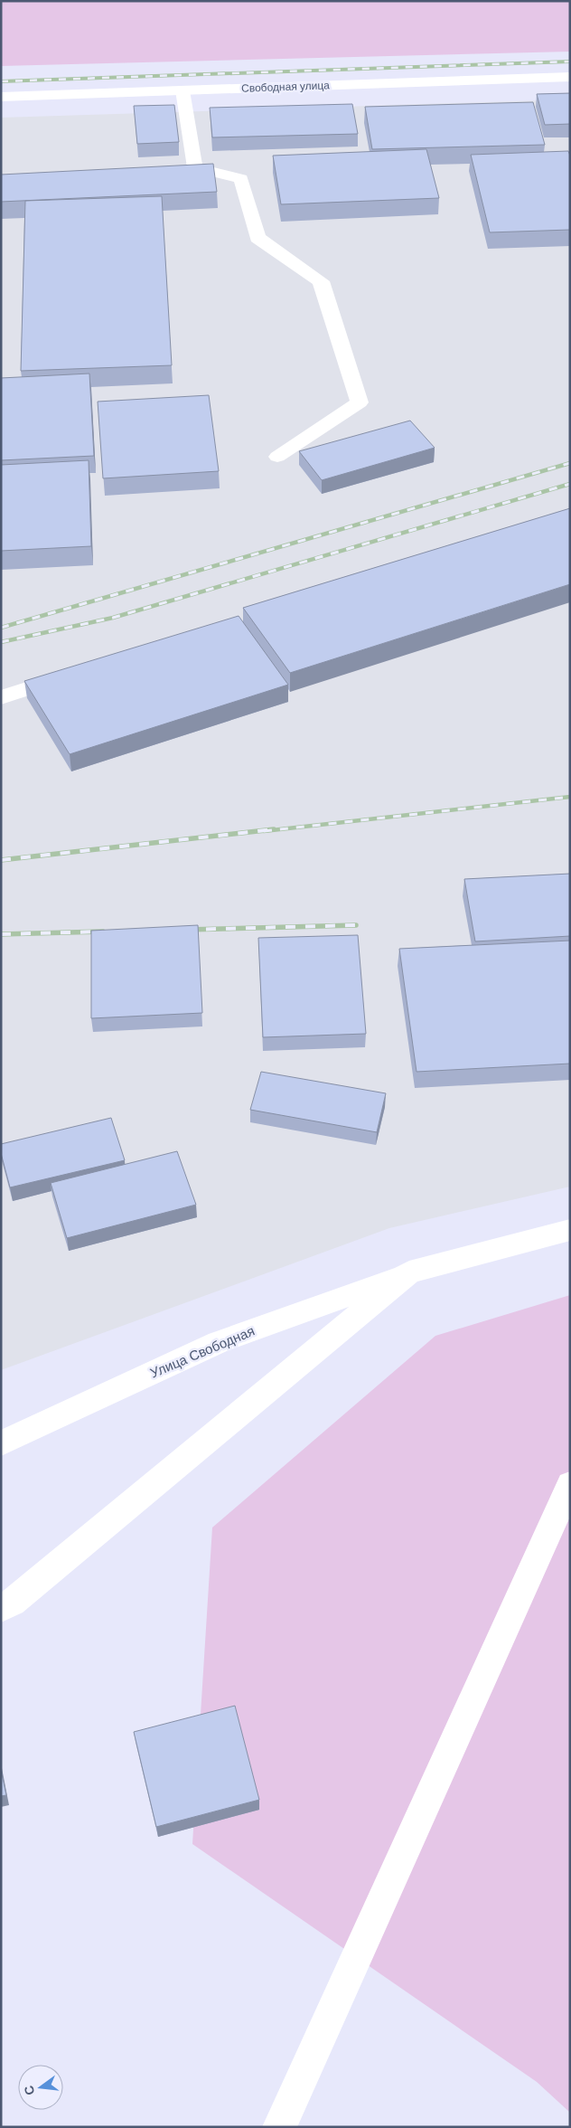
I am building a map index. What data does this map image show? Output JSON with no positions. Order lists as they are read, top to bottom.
{
  "streets": {
    "street": ["Свободная улица", "Улица Свободная"]
  },
  "north": "left"
}
